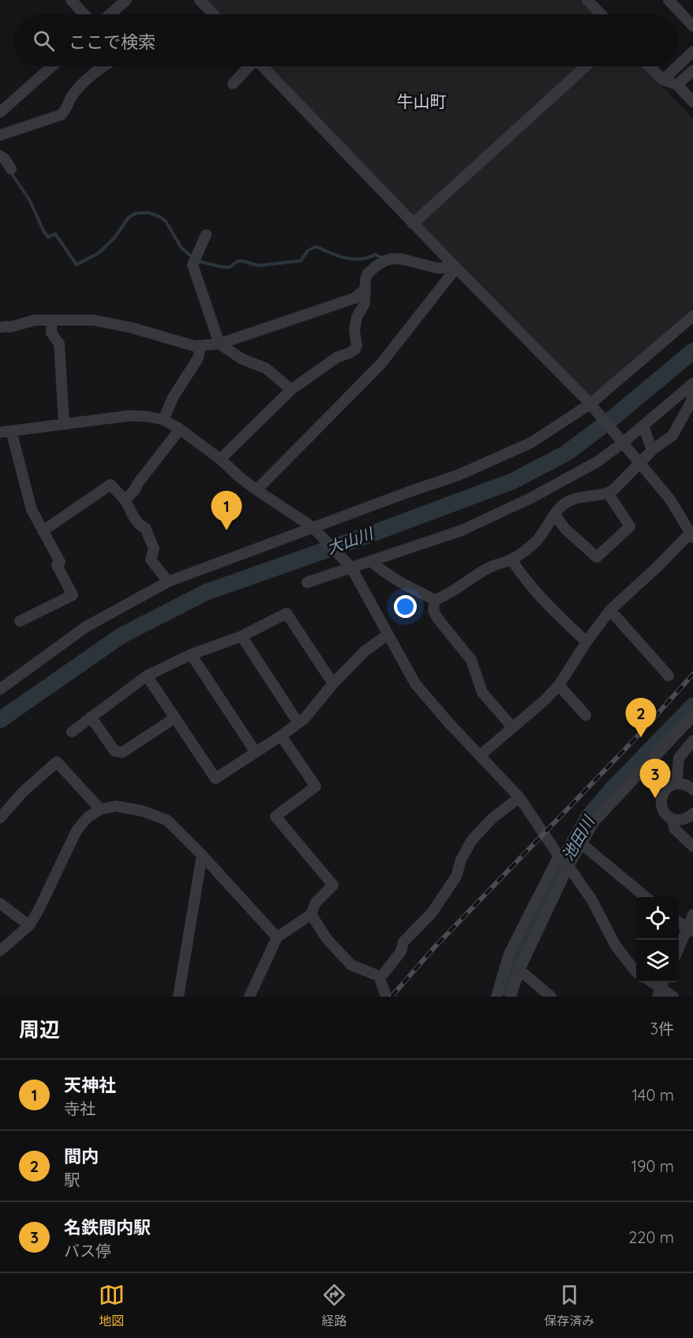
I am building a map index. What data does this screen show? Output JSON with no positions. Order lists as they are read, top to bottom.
{
  "districts": ["牛山町"],
  "water": ["大山川", "池田川"],
  "page": {
    "search": "ここで検索",
    "pins": ["1", "2", "3"],
    "heading": ["周辺", "3件"],
    "list": [
      {
        "mark": "1",
        "name": "天神社",
        "note": "寺社",
        "value": "140 m"
      },
      {
        "mark": "2",
        "name": "間内",
        "note": "駅",
        "value": "190 m"
      },
      {
        "mark": "3",
        "name": "名鉄間内駅",
        "note": "バス停",
        "value": "220 m"
      }
    ],
    "nav": ["地図", "経路", "保存済み"]
  }
}
